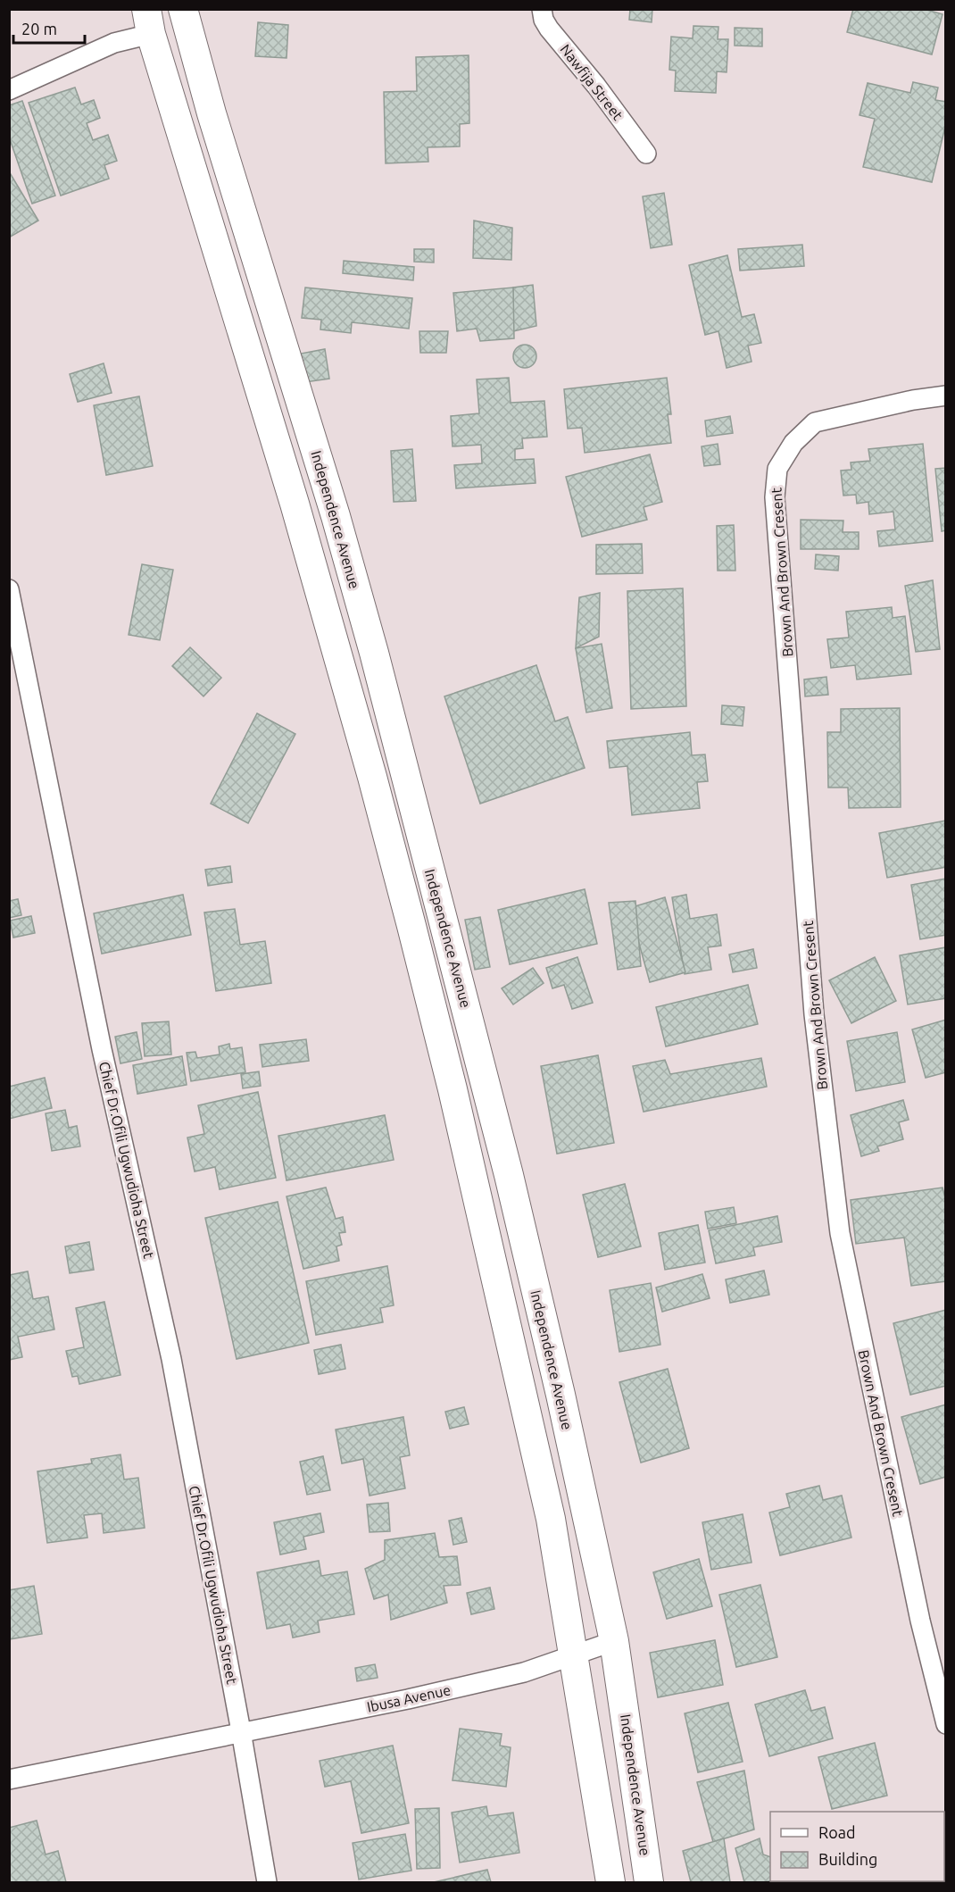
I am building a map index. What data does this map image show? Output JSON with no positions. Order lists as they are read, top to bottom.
{
  "streets": {
    "main road": ["Independence Avenue"],
    "street": [
      "Nawfija Street",
      "Brown And Brown Cresent",
      "Chief Dr.Ofili Ugwudioha Street",
      "Ibusa Avenue"
    ]
  },
  "crossings": [
    ["Independence Avenue", "Ibusa Avenue"],
    ["Chief Dr.Ofili Ugwudioha Street", "Ibusa Avenue"]
  ],
  "legend": ["Road", "Building"],
  "scale_bar": "20 m"
}
